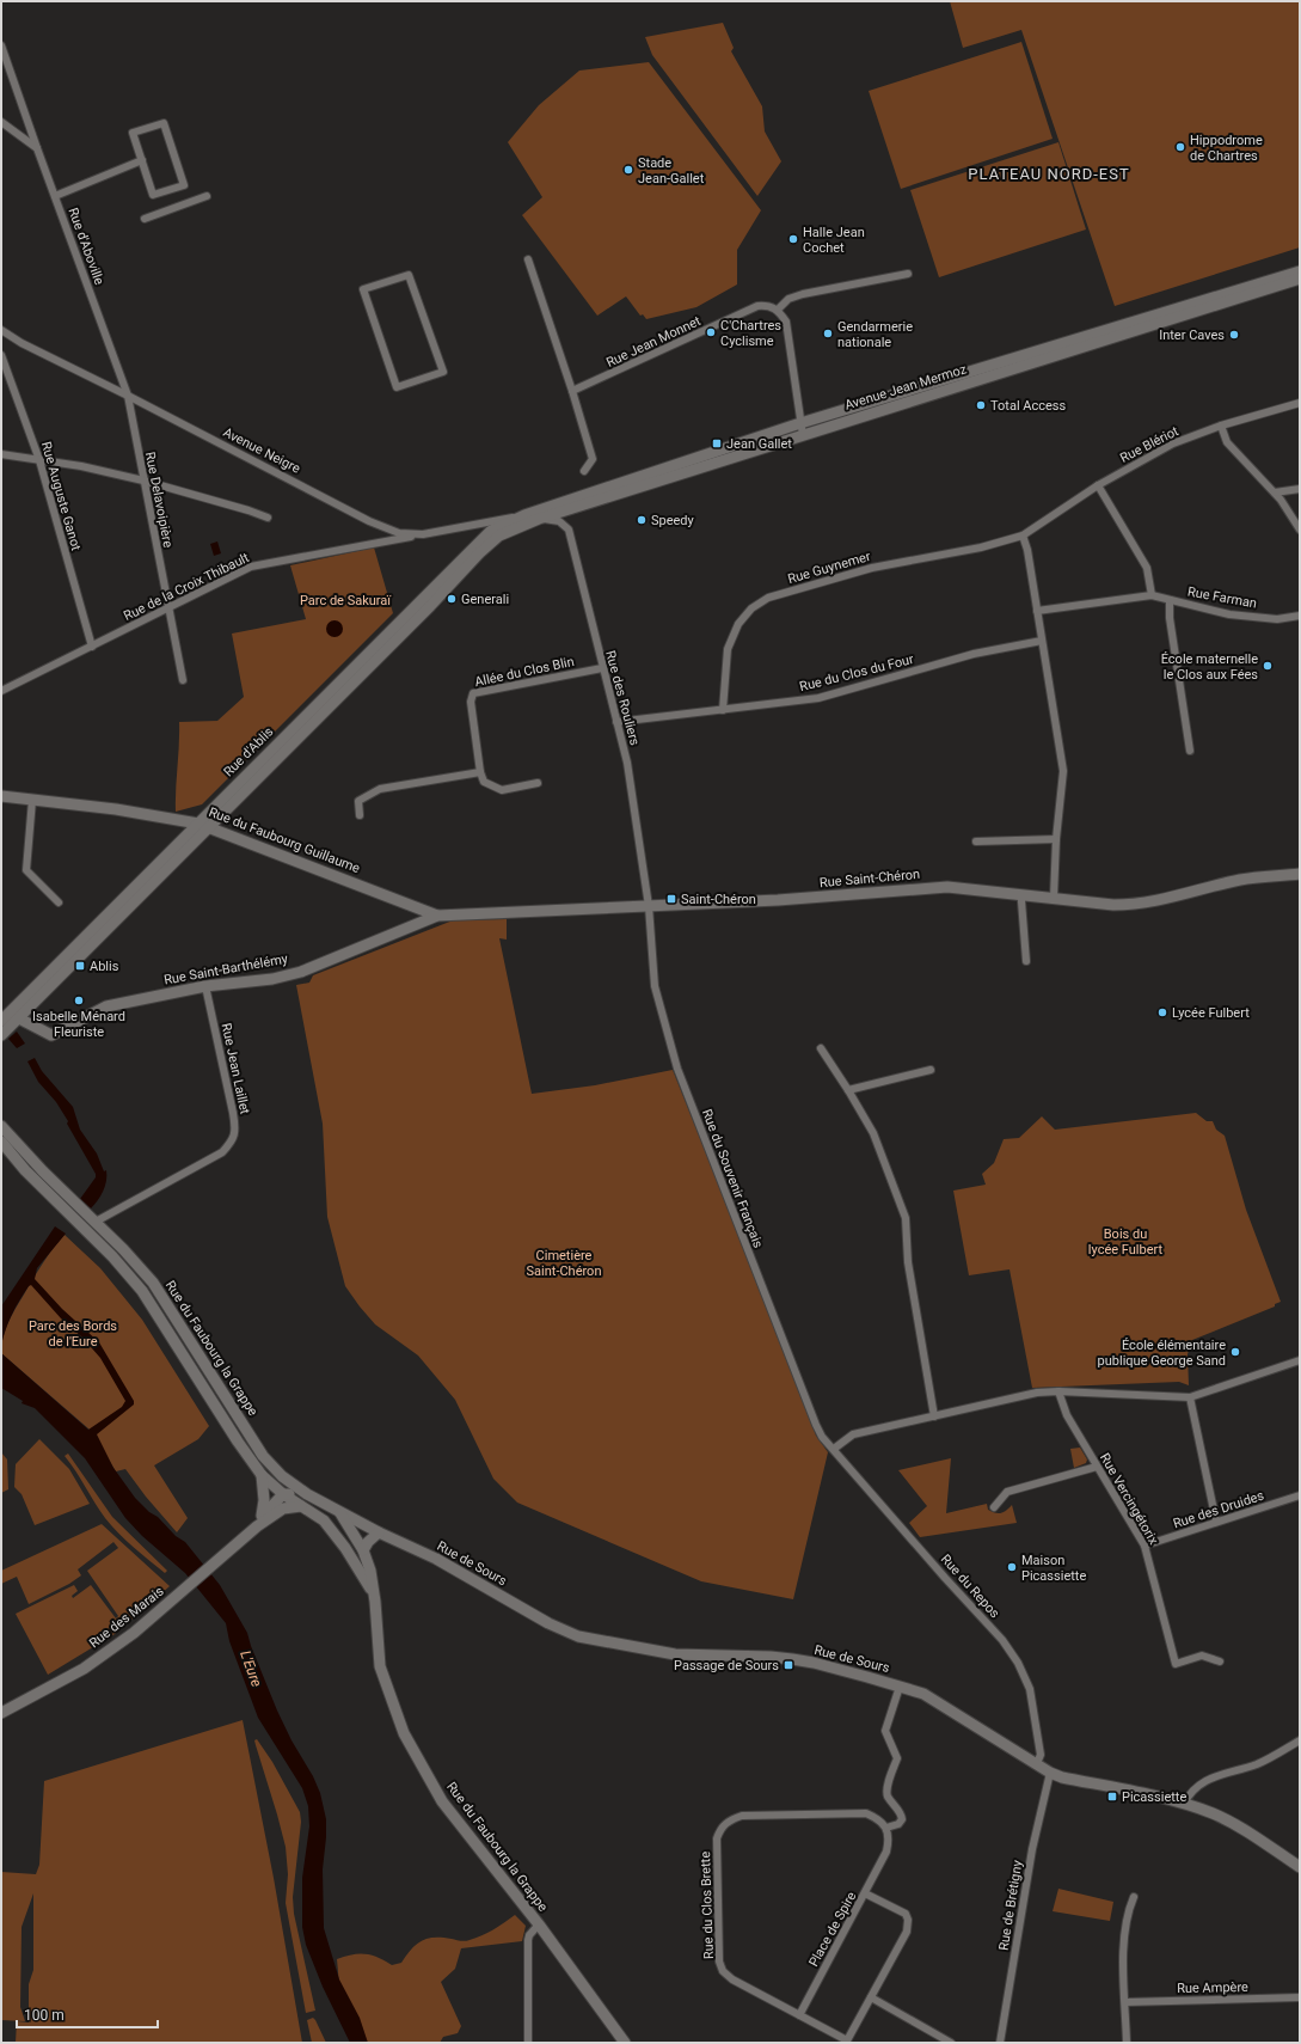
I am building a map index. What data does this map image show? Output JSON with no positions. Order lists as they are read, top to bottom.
{
  "streets": {
    "main road": [
      "Avenue Jean Mermoz",
      "Rue d'Ablis",
      "Rue du Faubourg Guillaume",
      "Rue Saint-Chéron",
      "Rue Saint-Barthélémy",
      "Rue du Faubourg la Grappe",
      "Rue de Sours",
      "Rue des Marais"
    ],
    "street": [
      "Rue d'Aboville",
      "Rue Jean Monnet",
      "Rue Blériot",
      "Avenue Neigre",
      "Rue Auguste Ganot",
      "Rue Delavoipière",
      "Rue Guynemer",
      "Rue de la Croix Thibault",
      "Rue Farman",
      "Allée du Clos Blin",
      "Rue du Clos du Four",
      "Rue des Rouliers",
      "Rue Jean Laillet",
      "Rue du Souvenir Français",
      "Rue Vercingétorix",
      "Rue des Druides",
      "Rue du Repos",
      "Rue du Clos Brette",
      "Rue de Brétigny",
      "Place de Spire",
      "Rue Ampère"
    ]
  },
  "crossings": [
    ["Rue d'Aboville", "Avenue Neigre"],
    ["Rue d'Aboville", "Rue Delavoipière"],
    ["Avenue Jean Mermoz", "Avenue Neigre"],
    ["Avenue Jean Mermoz", "Rue des Rouliers"],
    ["Avenue Jean Mermoz", "Rue d'Ablis"],
    ["Rue Blériot", "Rue Guynemer"],
    ["Avenue Neigre", "Rue Delavoipière"],
    ["Avenue Neigre", "Rue de la Croix Thibault"],
    ["Avenue Neigre", "Rue d'Ablis"],
    ["Rue Auguste Ganot", "Rue de la Croix Thibault"],
    ["Rue Delavoipière", "Rue de la Croix Thibault"],
    ["Rue Guynemer", "Rue du Clos du Four"],
    ["Allée du Clos Blin", "Rue des Rouliers"],
    ["Rue du Clos du Four", "Rue des Rouliers"],
    ["Rue des Rouliers", "Rue Saint-Chéron"],
    ["Rue des Rouliers", "Rue du Souvenir Français"],
    ["Rue d'Ablis", "Rue du Faubourg Guillaume"],
    ["Rue d'Ablis", "Rue Saint-Barthélémy"],
    ["Rue du Faubourg Guillaume", "Rue Saint-Chéron"],
    ["Rue du Faubourg Guillaume", "Rue Saint-Barthélémy"],
    ["Rue Saint-Chéron", "Rue Saint-Barthélémy"],
    ["Rue Saint-Chéron", "Rue du Souvenir Français"],
    ["Rue Saint-Barthélémy", "Rue Jean Laillet"],
    ["Rue Jean Laillet", "Rue du Faubourg la Grappe"],
    ["Rue du Souvenir Français", "Rue du Repos"],
    ["Rue du Faubourg la Grappe", "Rue de Sours"],
    ["Rue du Faubourg la Grappe", "Rue des Marais"],
    ["Rue Vercingétorix", "Rue des Druides"],
    ["Rue de Sours", "Rue du Repos"],
    ["Rue de Sours", "Rue de Brétigny"],
    ["Rue du Clos Brette", "Place de Spire"]
  ],
  "districts": ["PLATEAU NORD-EST"],
  "water": ["L'Eure"],
  "parks": [
    "Parc de Sakuraï",
    "Bois du lycée Fulbert",
    "Cimetière Saint-Chéron",
    "Parc des Bords de l'Eure"
  ],
  "places": {
    "other": [
      "Hippodrome de Chartres",
      "Stade Jean-Gallet",
      "Halle Jean Cochet",
      "C'Chartres Cyclisme",
      "Gendarmerie nationale",
      "Inter Caves",
      "Total Access",
      "Speedy",
      "Generali",
      "École maternelle le Clos aux Fées",
      "Isabelle Ménard Fleuriste",
      "Lycée Fulbert",
      "École élémentaire publique George Sand",
      "Maison Picassiette"
    ],
    "transit": [
      "Jean Gallet",
      "Saint-Chéron",
      "Ablis",
      "Passage de Sours",
      "Picassiette"
    ]
  },
  "scale_bar": "100 m"
}
